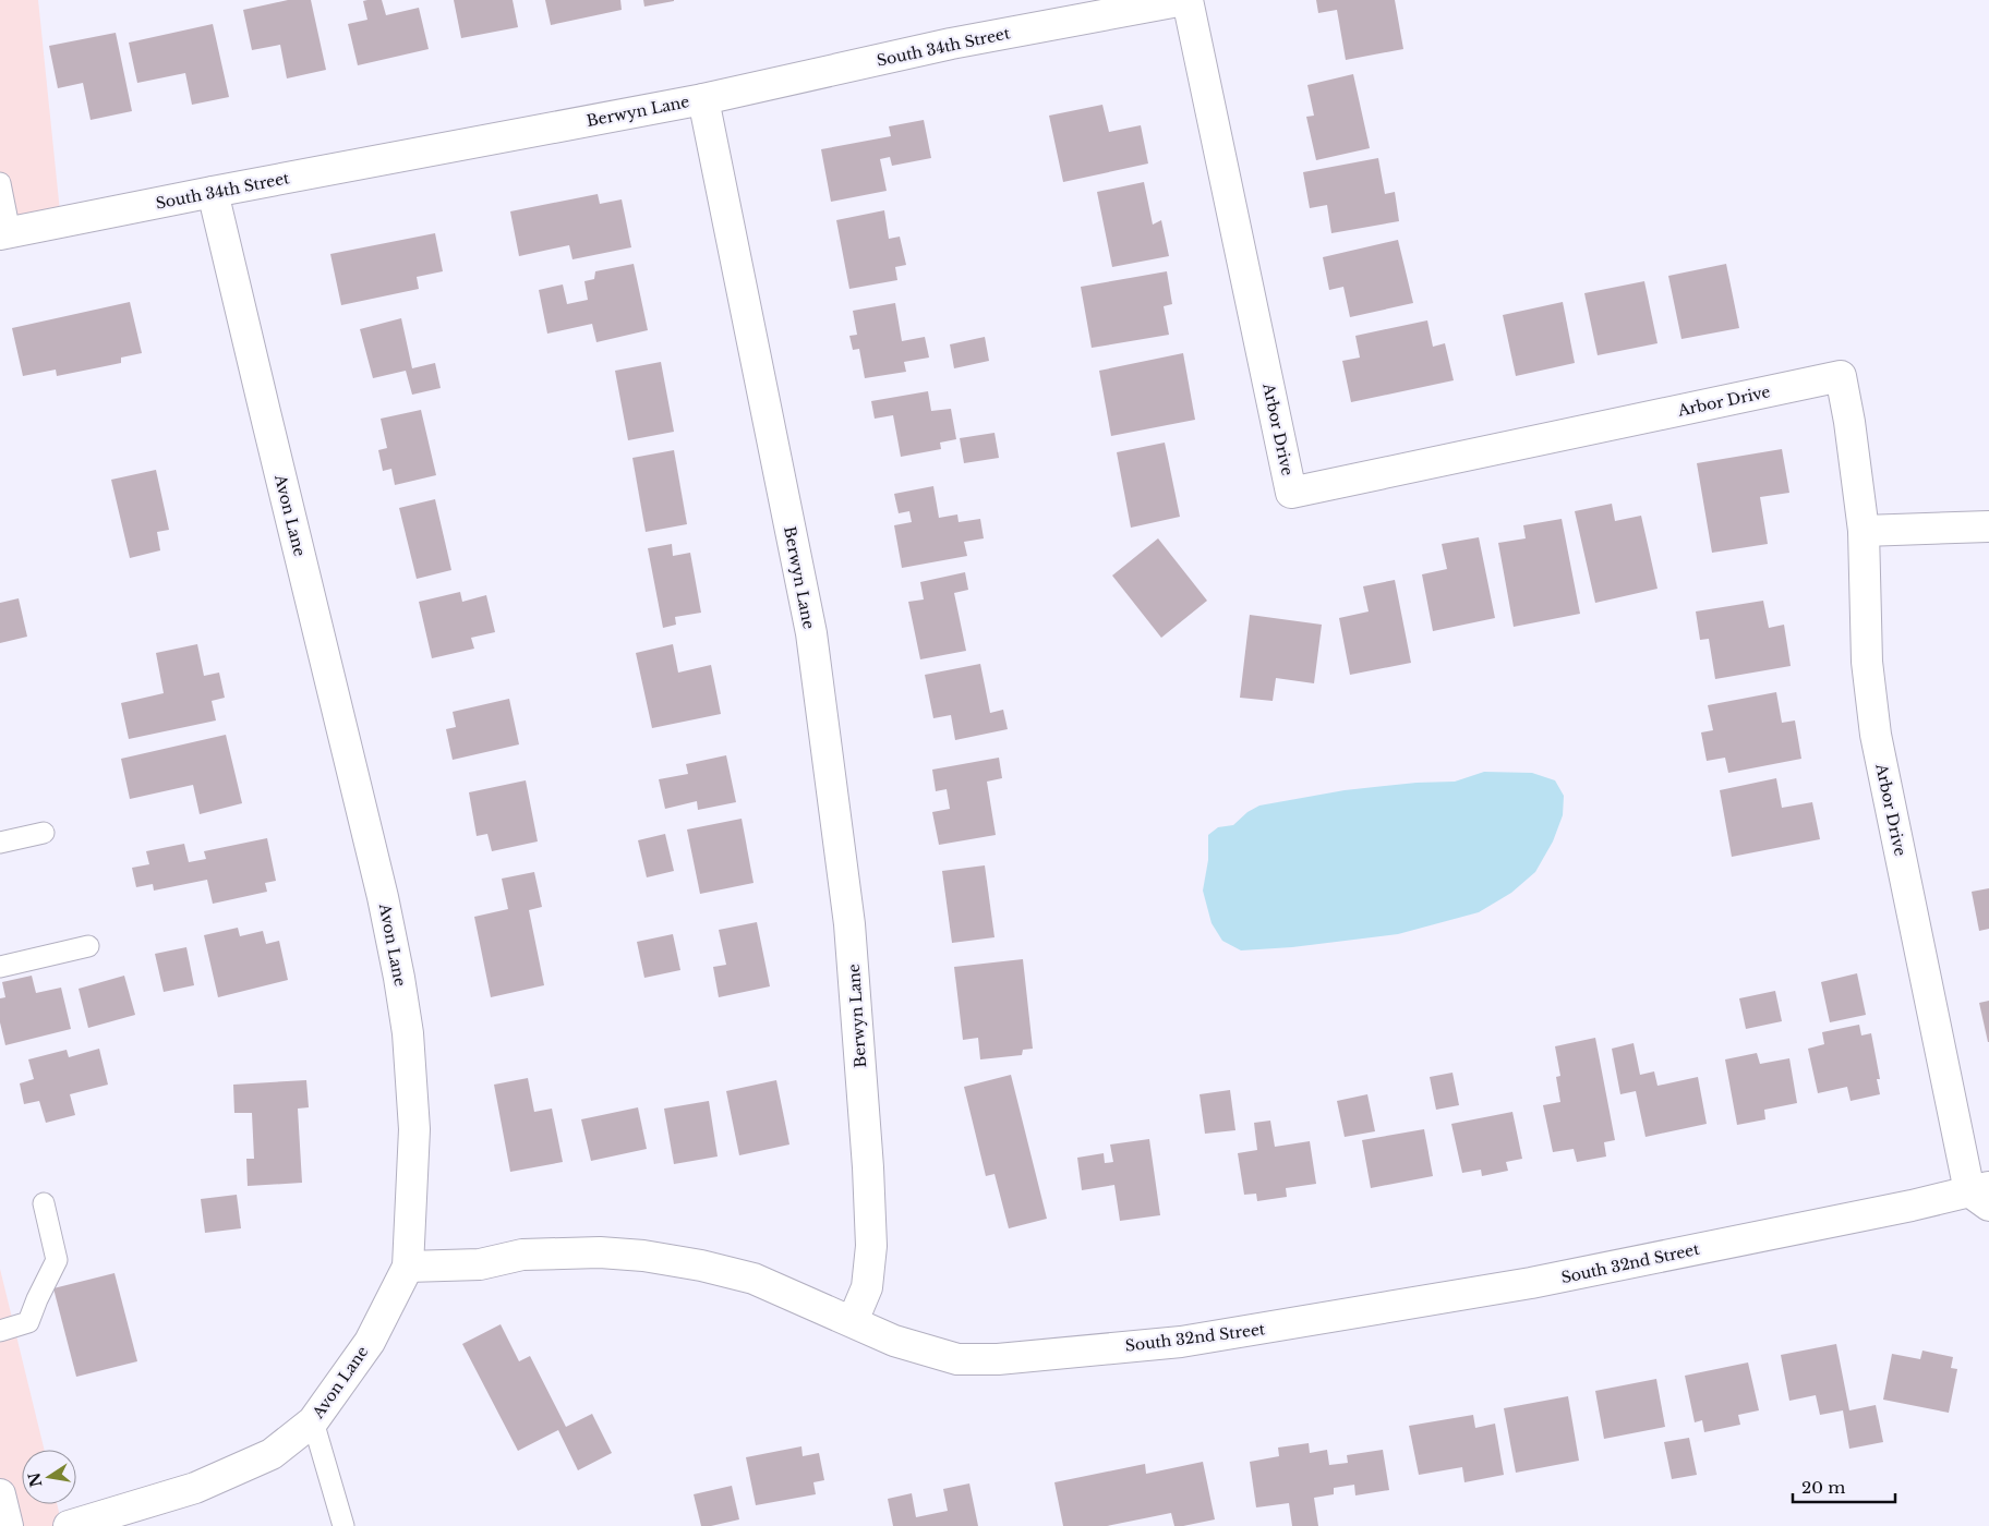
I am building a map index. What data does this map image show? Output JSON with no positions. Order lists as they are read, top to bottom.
{
  "streets": {
    "street": [
      "South 34th Street",
      "Berwyn Lane",
      "Arbor Drive",
      "Avon Lane",
      "South 32nd Street"
    ]
  },
  "crossings": [
    ["South 34th Street", "Berwyn Lane"],
    ["South 34th Street", "Arbor Drive"],
    ["South 34th Street", "Avon Lane"],
    ["Berwyn Lane", "South 32nd Street"],
    ["Arbor Drive", "South 32nd Street"],
    ["Avon Lane", "South 32nd Street"]
  ],
  "scale_bar": "20 m",
  "north": "left"
}
